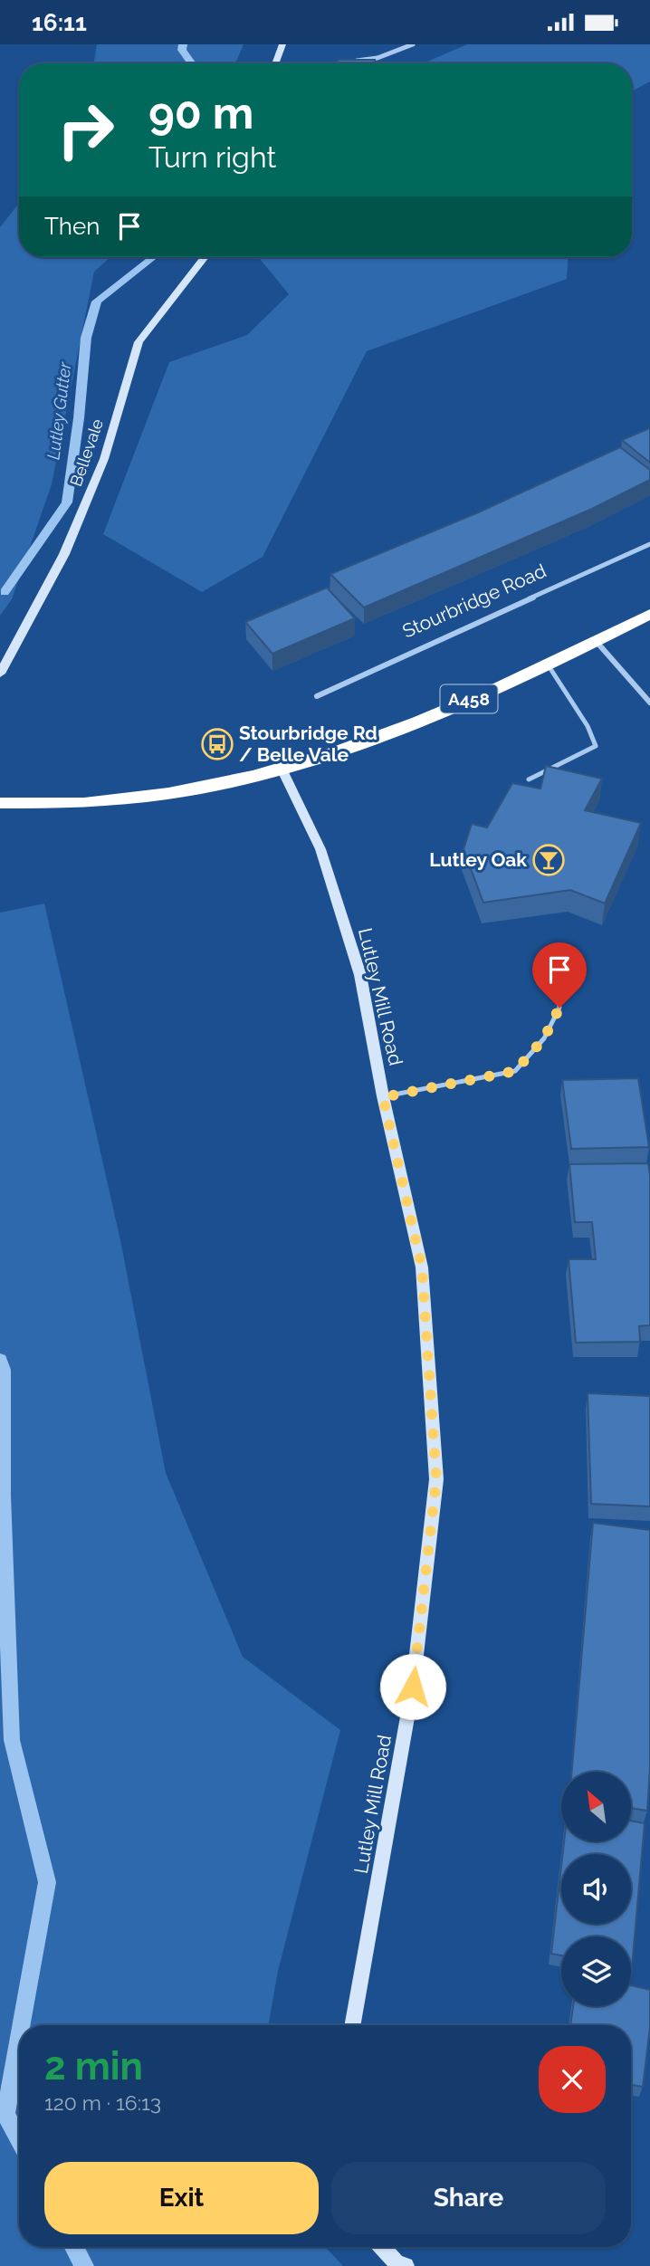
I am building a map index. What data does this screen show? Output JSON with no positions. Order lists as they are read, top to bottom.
{
  "streets": {
    "highway": ["A458"],
    "street": ["Bellevale", "Stourbridge Road", "Lutley Mill Road"]
  },
  "crossings": [
    ["A458", "Lutley Mill Road"]
  ],
  "water": ["Lutley Gutter"],
  "places": {
    "bus stop": ["Stourbridge Rd / Belle Vale"],
    "bar": ["Lutley Oak"]
  },
  "north": "top left",
  "page": {
    "status": "16:11",
    "turn": ["90 m", "Turn right"],
    "then": "Then",
    "heading": ["2 min", "120 m · 16:13"],
    "buttons": ["Exit", "Share"]
  }
}
